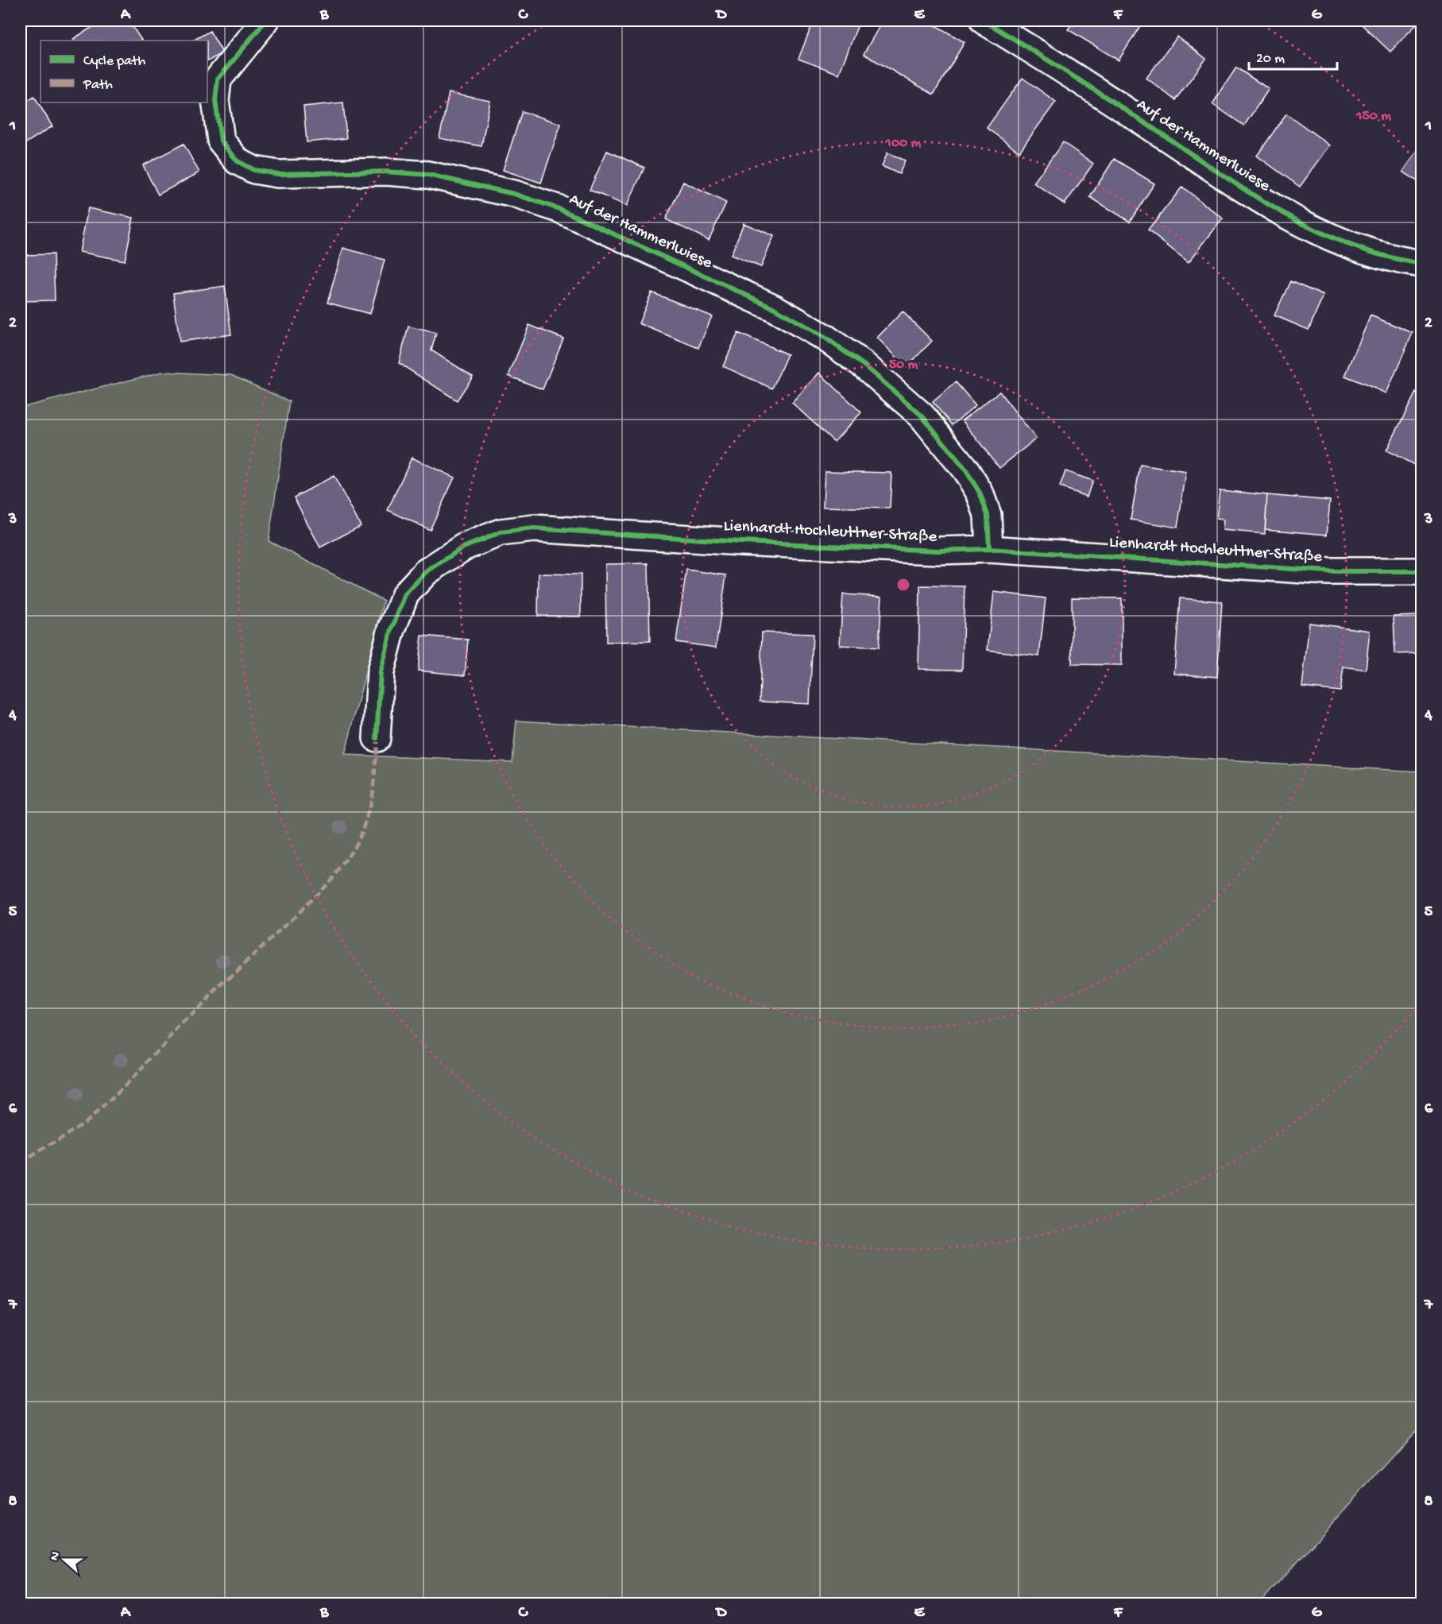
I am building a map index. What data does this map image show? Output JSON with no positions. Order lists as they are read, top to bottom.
{
  "streets": {
    "street": ["Auf der Hammerlwiese", "Lienhardt Hochleuttner-Straße"]
  },
  "crossings": [
    ["Auf der Hammerlwiese", "Lienhardt Hochleuttner-Straße"]
  ],
  "legend": ["Cycle path", "Path"],
  "scale_bar": "20 m",
  "north": "left",
  "grid": {
    "columns": [
      "A",
      "B",
      "C",
      "D",
      "E",
      "F",
      "G"
    ],
    "rows": [
      "1",
      "2",
      "3",
      "4",
      "5",
      "6",
      "7",
      "8"
    ]
  },
  "rings": ["150 m", "100 m", "50 m"]
}
